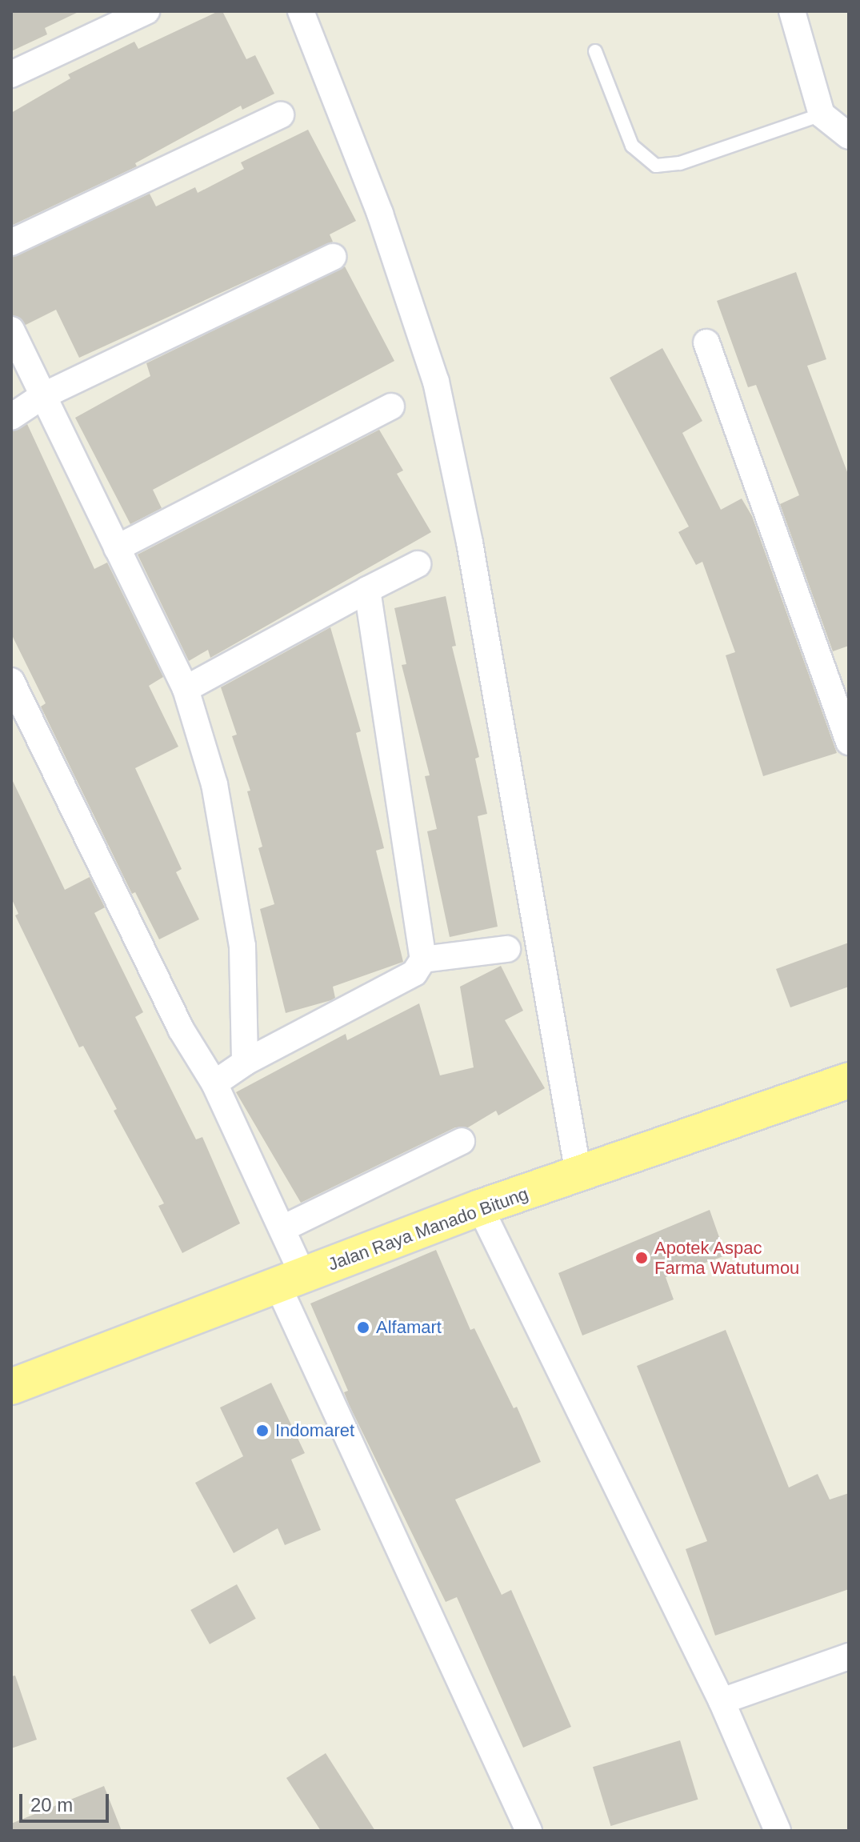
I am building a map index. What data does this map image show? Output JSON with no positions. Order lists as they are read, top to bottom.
{
  "streets": {
    "highway": ["Jalan Raya Manado Bitung"]
  },
  "places": ["Apotek Aspac Farma Watutumou", "Alfamart", "Indomaret"],
  "scale_bar": "20 m"
}
